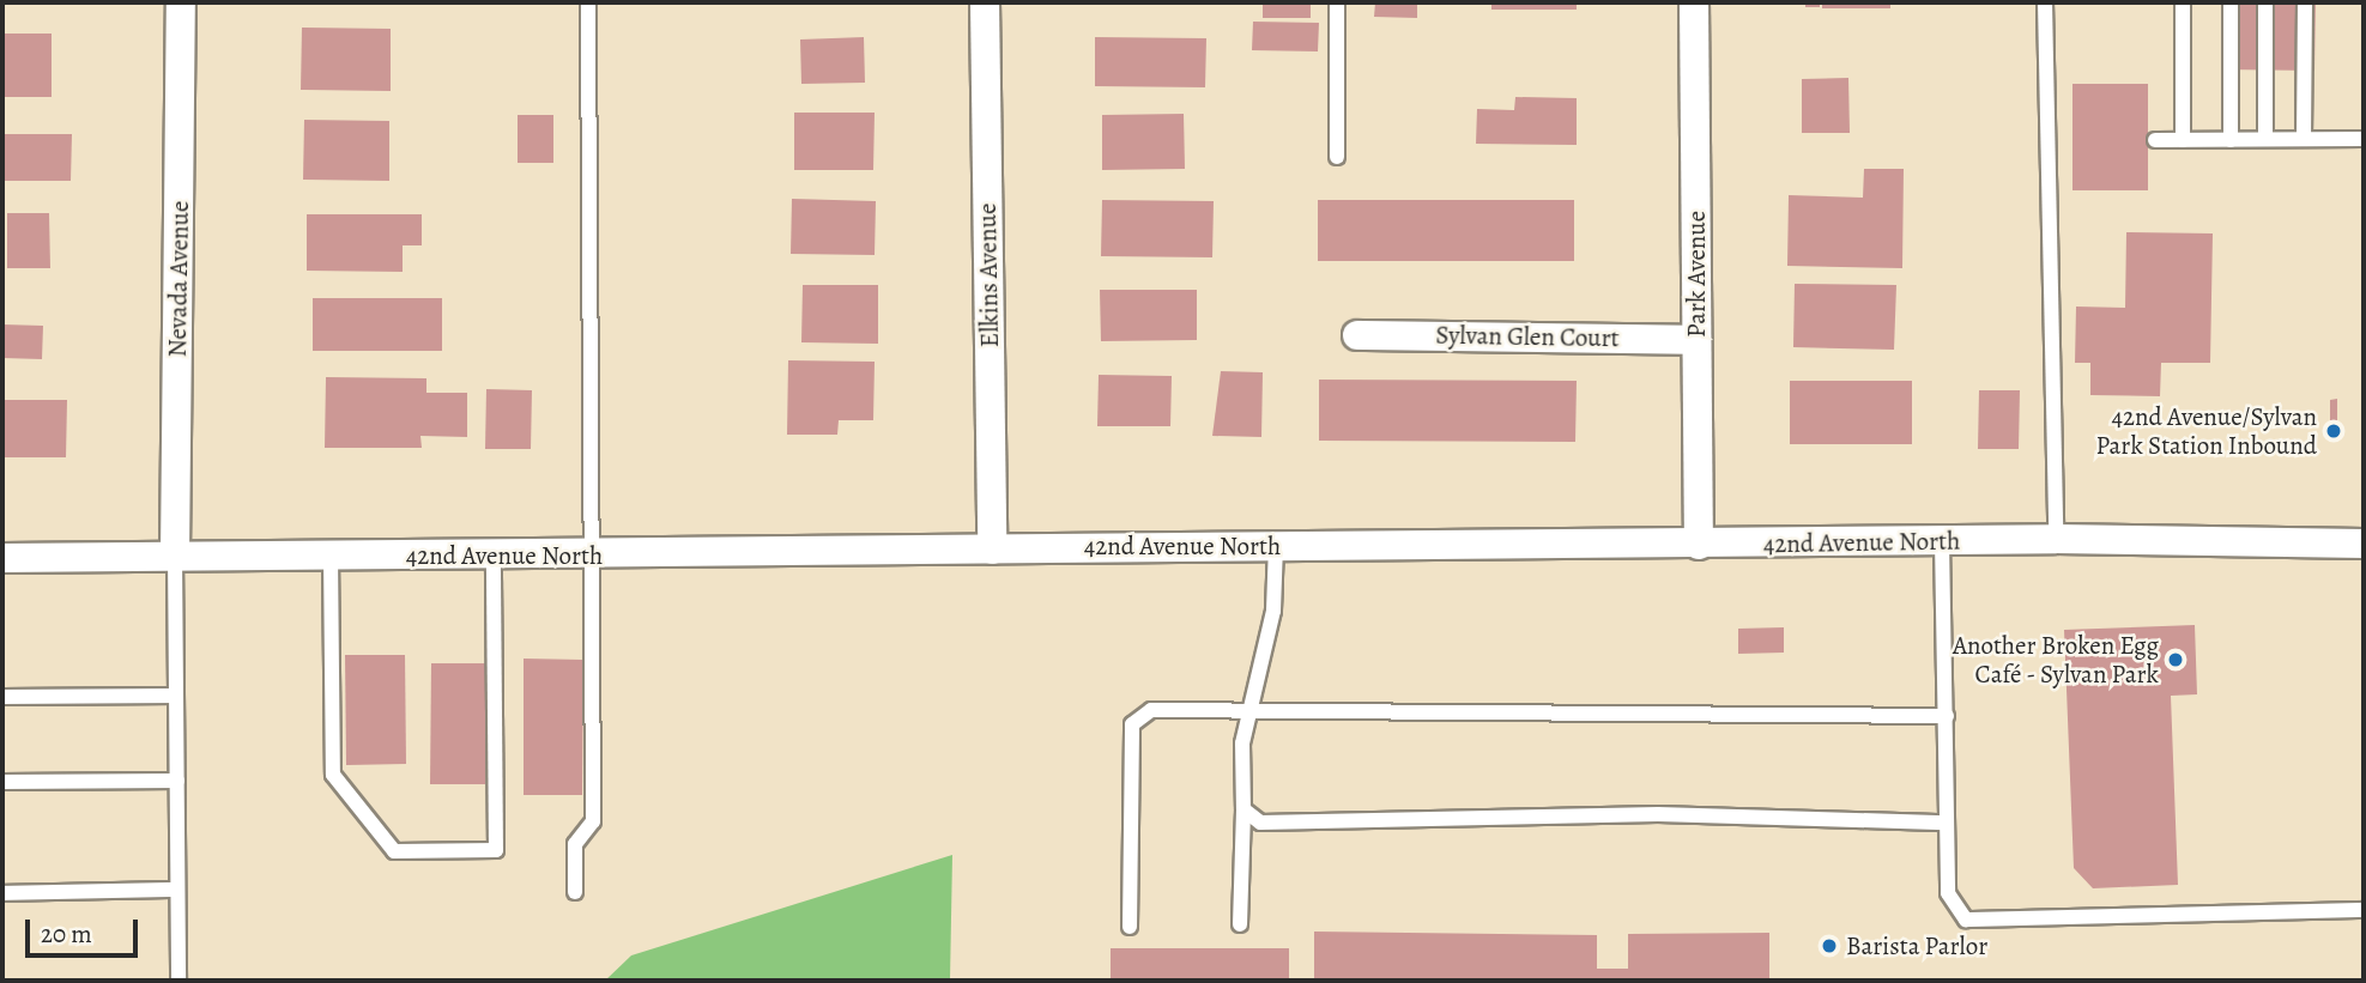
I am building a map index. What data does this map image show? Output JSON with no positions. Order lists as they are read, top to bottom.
{
  "streets": {
    "street": [
      "Park Avenue",
      "Elkins Avenue",
      "Nevada Avenue",
      "Sylvan Glen Court",
      "42nd Avenue North"
    ]
  },
  "crossings": [
    ["Park Avenue", "Sylvan Glen Court"],
    ["Park Avenue", "42nd Avenue North"],
    ["Elkins Avenue", "42nd Avenue North"],
    ["Nevada Avenue", "42nd Avenue North"]
  ],
  "places": ["42nd Avenue/Sylvan Park Station Inbound", "Another Broken Egg Café - Sylvan Park", "Barista Parlor"],
  "scale_bar": "20 m"
}
